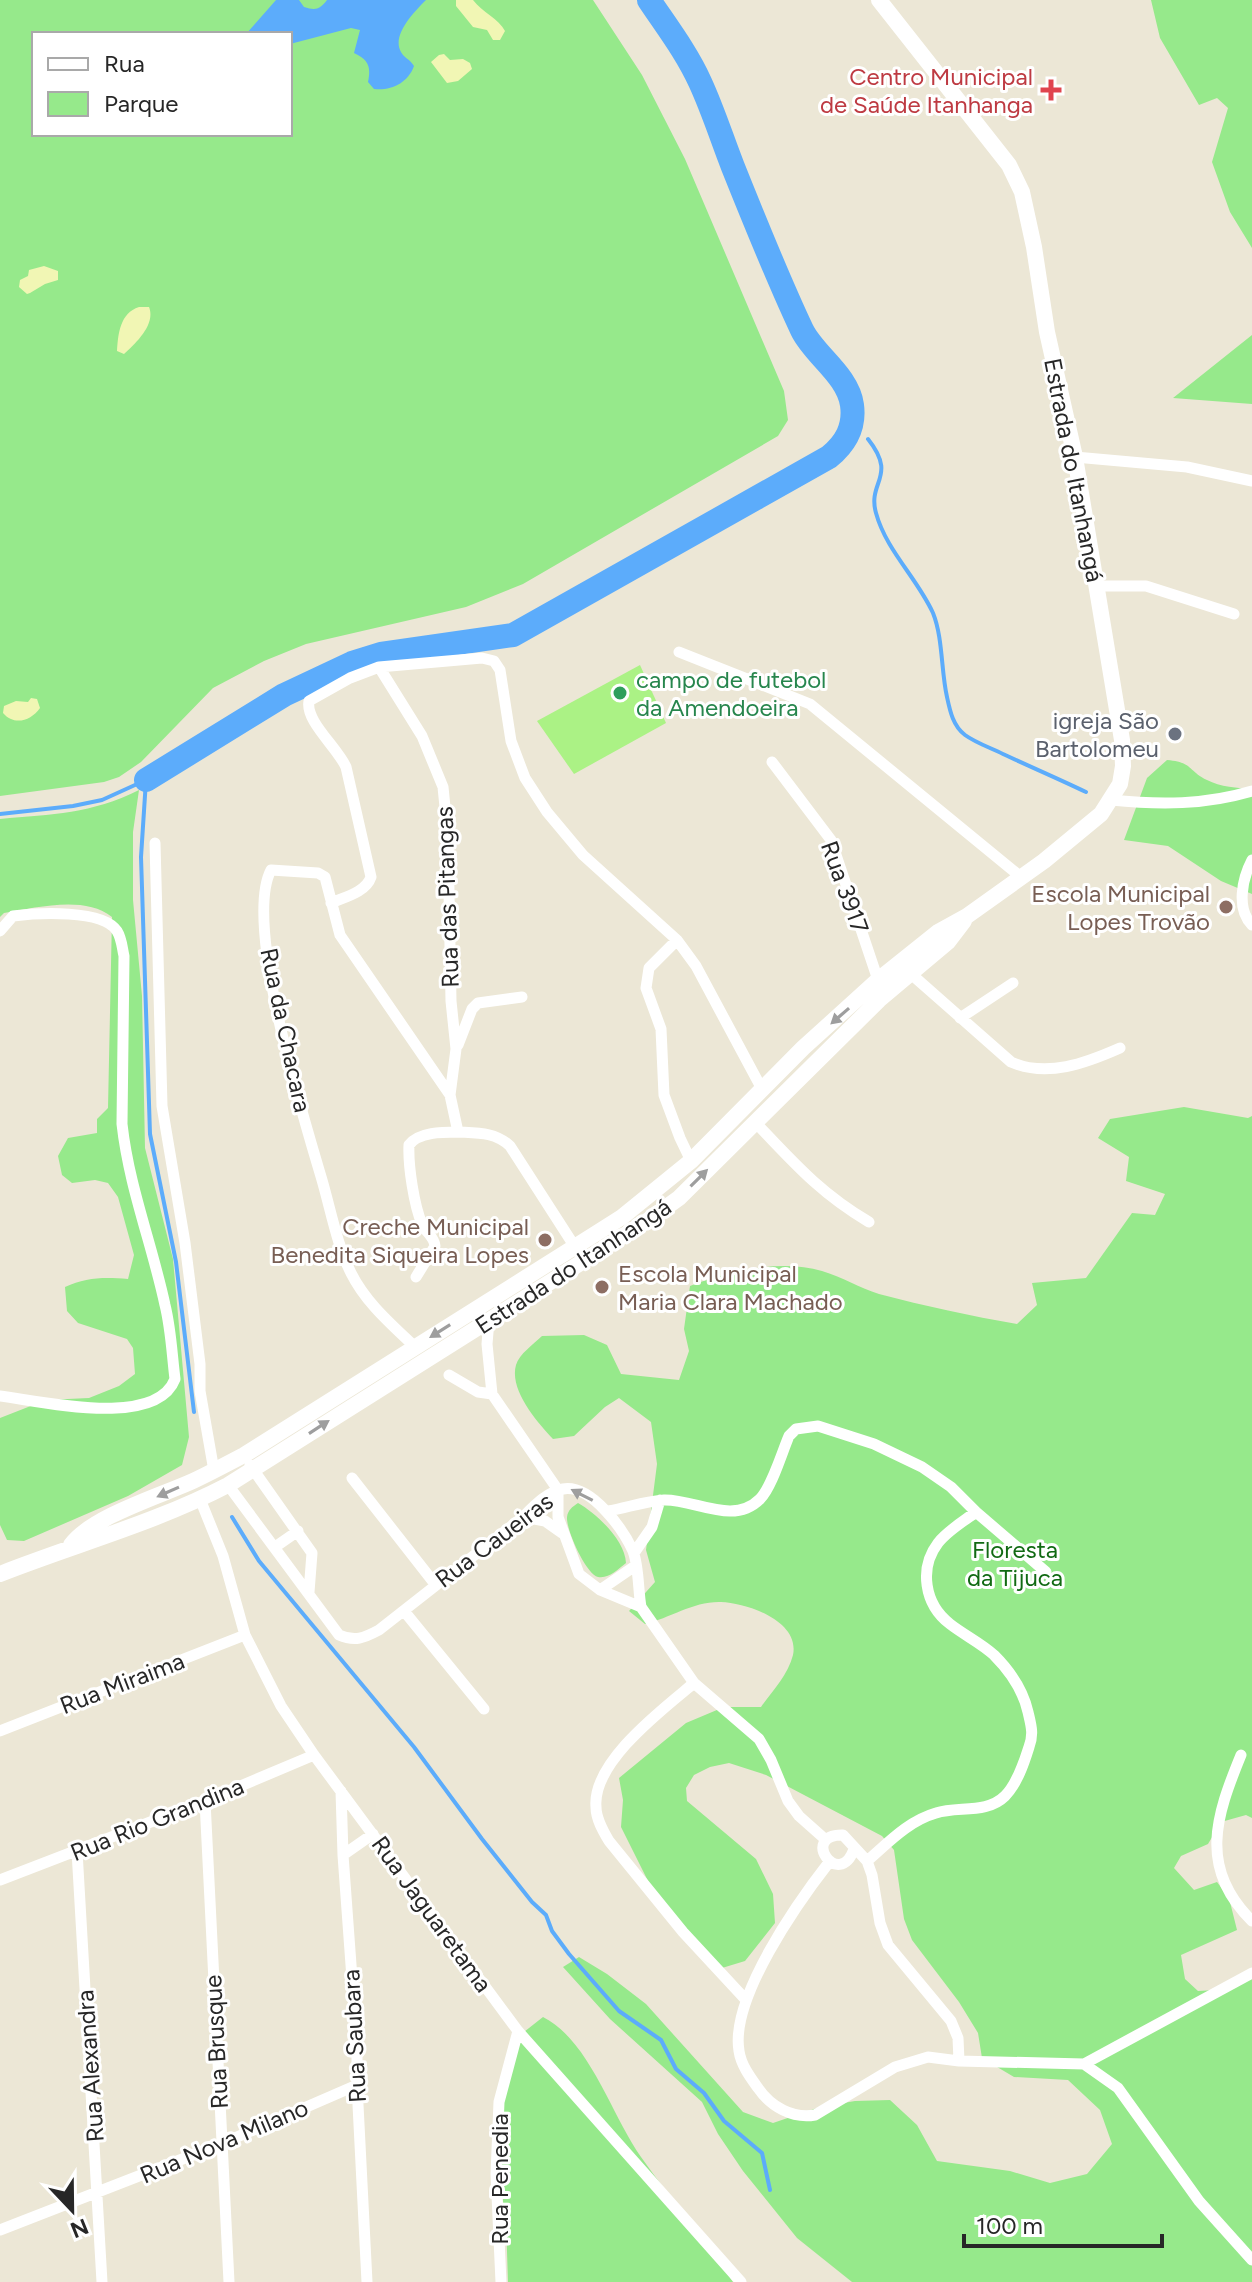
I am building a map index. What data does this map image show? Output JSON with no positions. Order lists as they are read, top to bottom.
{
  "streets": {
    "main road": ["Estrada do Itanhangá"],
    "street": [
      "Rua 3917",
      "Rua das Pitangas",
      "Rua da Chacara",
      "Rua Caueiras",
      "Rua Miraima",
      "Rua Rio Grandina",
      "Rua Jaguaretama",
      "Rua Saubara",
      "Rua Brusque",
      "Rua Alexandra",
      "Rua Nova Milano",
      "Rua Penedia"
    ]
  },
  "crossings": [
    ["Estrada do Itanhangá", "Rua 3917"],
    ["Estrada do Itanhangá", "Rua da Chacara"],
    ["Estrada do Itanhangá", "Rua Caueiras"],
    ["Estrada do Itanhangá", "Rua Jaguaretama"],
    ["Rua das Pitangas", "Rua da Chacara"],
    ["Rua Miraima", "Rua Jaguaretama"],
    ["Rua Rio Grandina", "Rua Jaguaretama"],
    ["Rua Rio Grandina", "Rua Brusque"],
    ["Rua Rio Grandina", "Rua Alexandra"],
    ["Rua Jaguaretama", "Rua Saubara"],
    ["Rua Jaguaretama", "Rua Penedia"],
    ["Rua Saubara", "Rua Nova Milano"],
    ["Rua Brusque", "Rua Nova Milano"],
    ["Rua Alexandra", "Rua Nova Milano"]
  ],
  "parks": ["Floresta da Tijuca"],
  "places": {
    "health": ["Centro Municipal de Saúde Itanhanga"],
    "other": [
      "campo de futebol da Amendoeira",
      "igreja São Bartolomeu",
      "Escola Municipal Lopes Trovão",
      "Creche Municipal Benedita Siqueira Lopes",
      "Escola Municipal Maria Clara Machado"
    ]
  },
  "legend": ["Rua", "Parque"],
  "scale_bar": "100 m",
  "north": "bottom"
}
